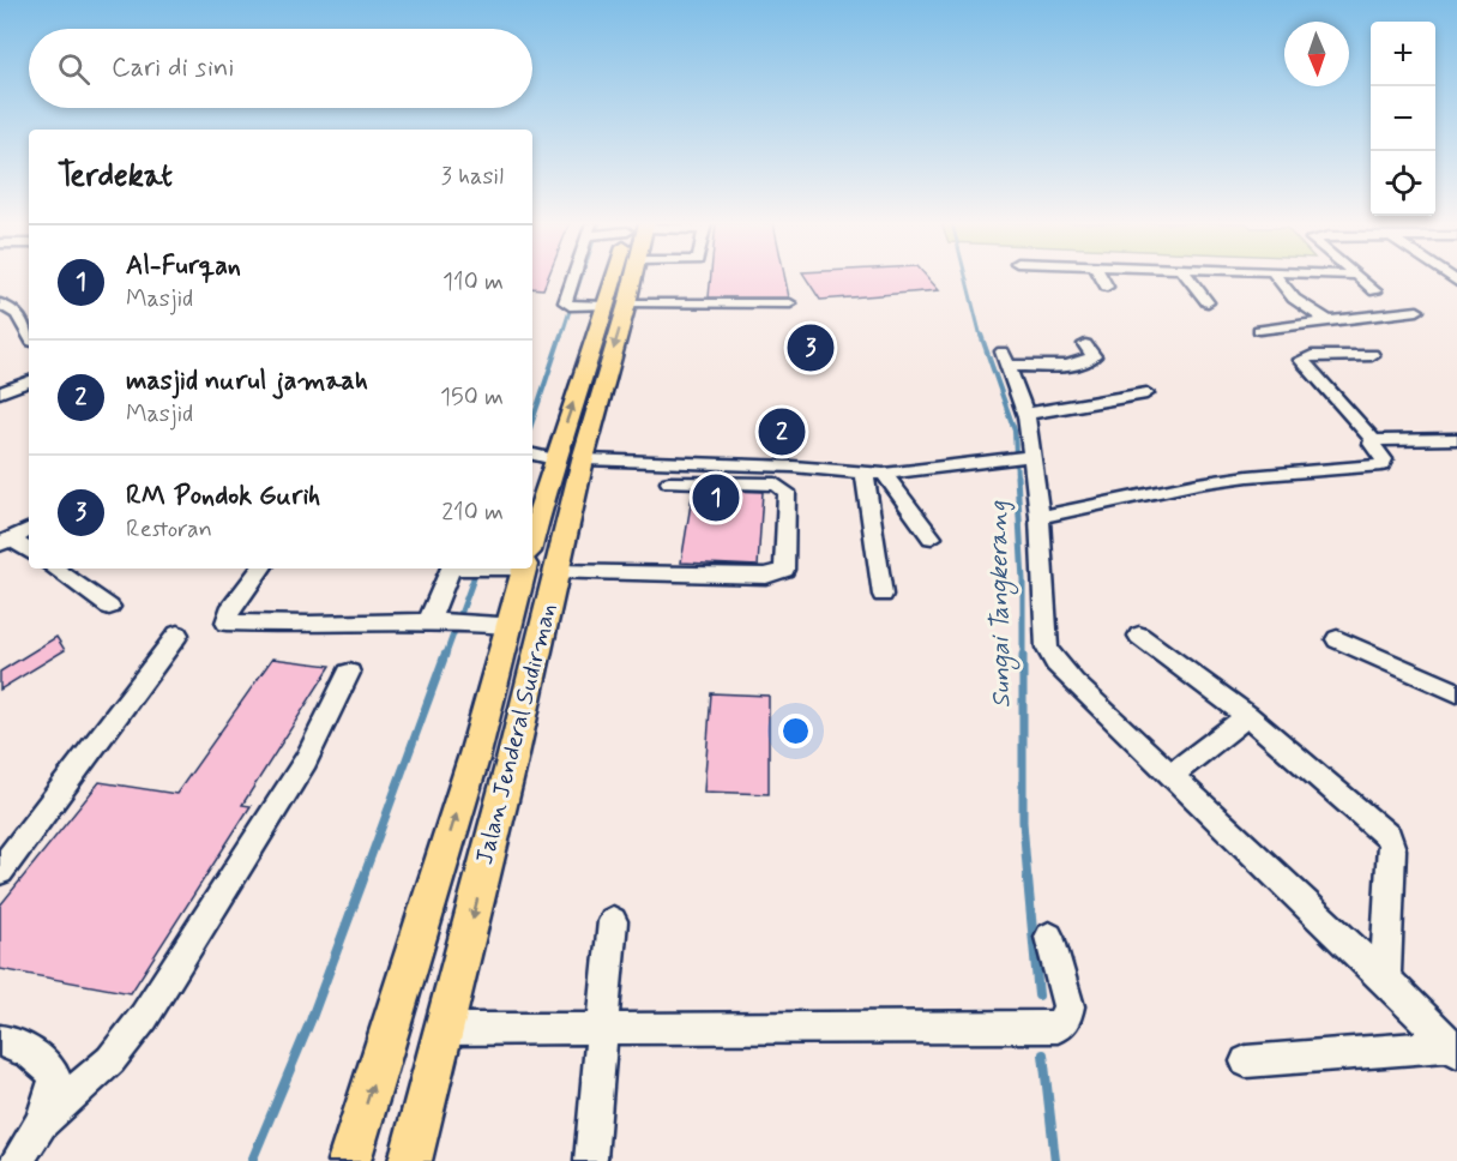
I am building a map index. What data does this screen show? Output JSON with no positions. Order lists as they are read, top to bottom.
{
  "streets": {
    "main road": ["Jalan Jenderal Sudirman"]
  },
  "water": ["Sungai Tangkerang"],
  "north": "bottom",
  "page": {
    "map_buttons": ["+", "−"],
    "search": "Cari di sini",
    "heading": ["Terdekat", "3 hasil"],
    "list": [
      {
        "mark": "1",
        "name": "Al-Furqan",
        "note": "Masjid",
        "value": "110 m"
      },
      {
        "mark": "2",
        "name": "masjid nurul jamaah",
        "note": "Masjid",
        "value": "150 m"
      },
      {
        "mark": "3",
        "name": "RM Pondok Gurih",
        "note": "Restoran",
        "value": "210 m"
      }
    ],
    "pins": ["3", "2", "1"]
  }
}
